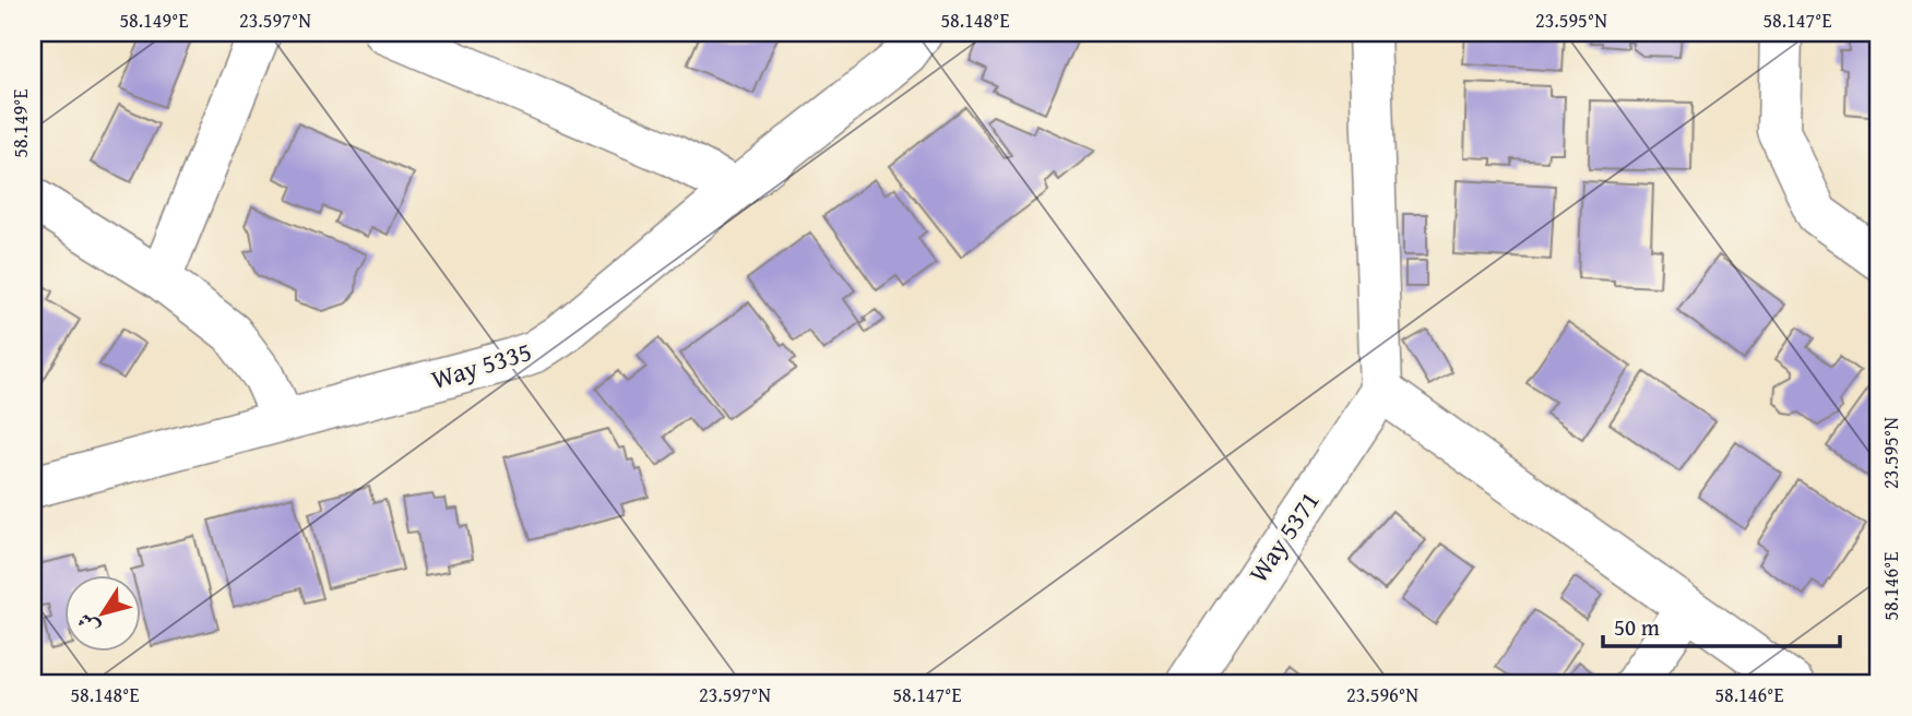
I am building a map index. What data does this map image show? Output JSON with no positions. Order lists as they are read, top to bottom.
{
  "streets": {
    "street": ["Way 5335", "Way 5371"]
  },
  "scale_bar": "50 m",
  "north": "bottom left",
  "coordinates": [
    "58.149°E",
    "23.597°N",
    "58.148°E",
    "23.595°N",
    "58.147°E",
    "58.146°E",
    "23.596°N"
  ]
}
